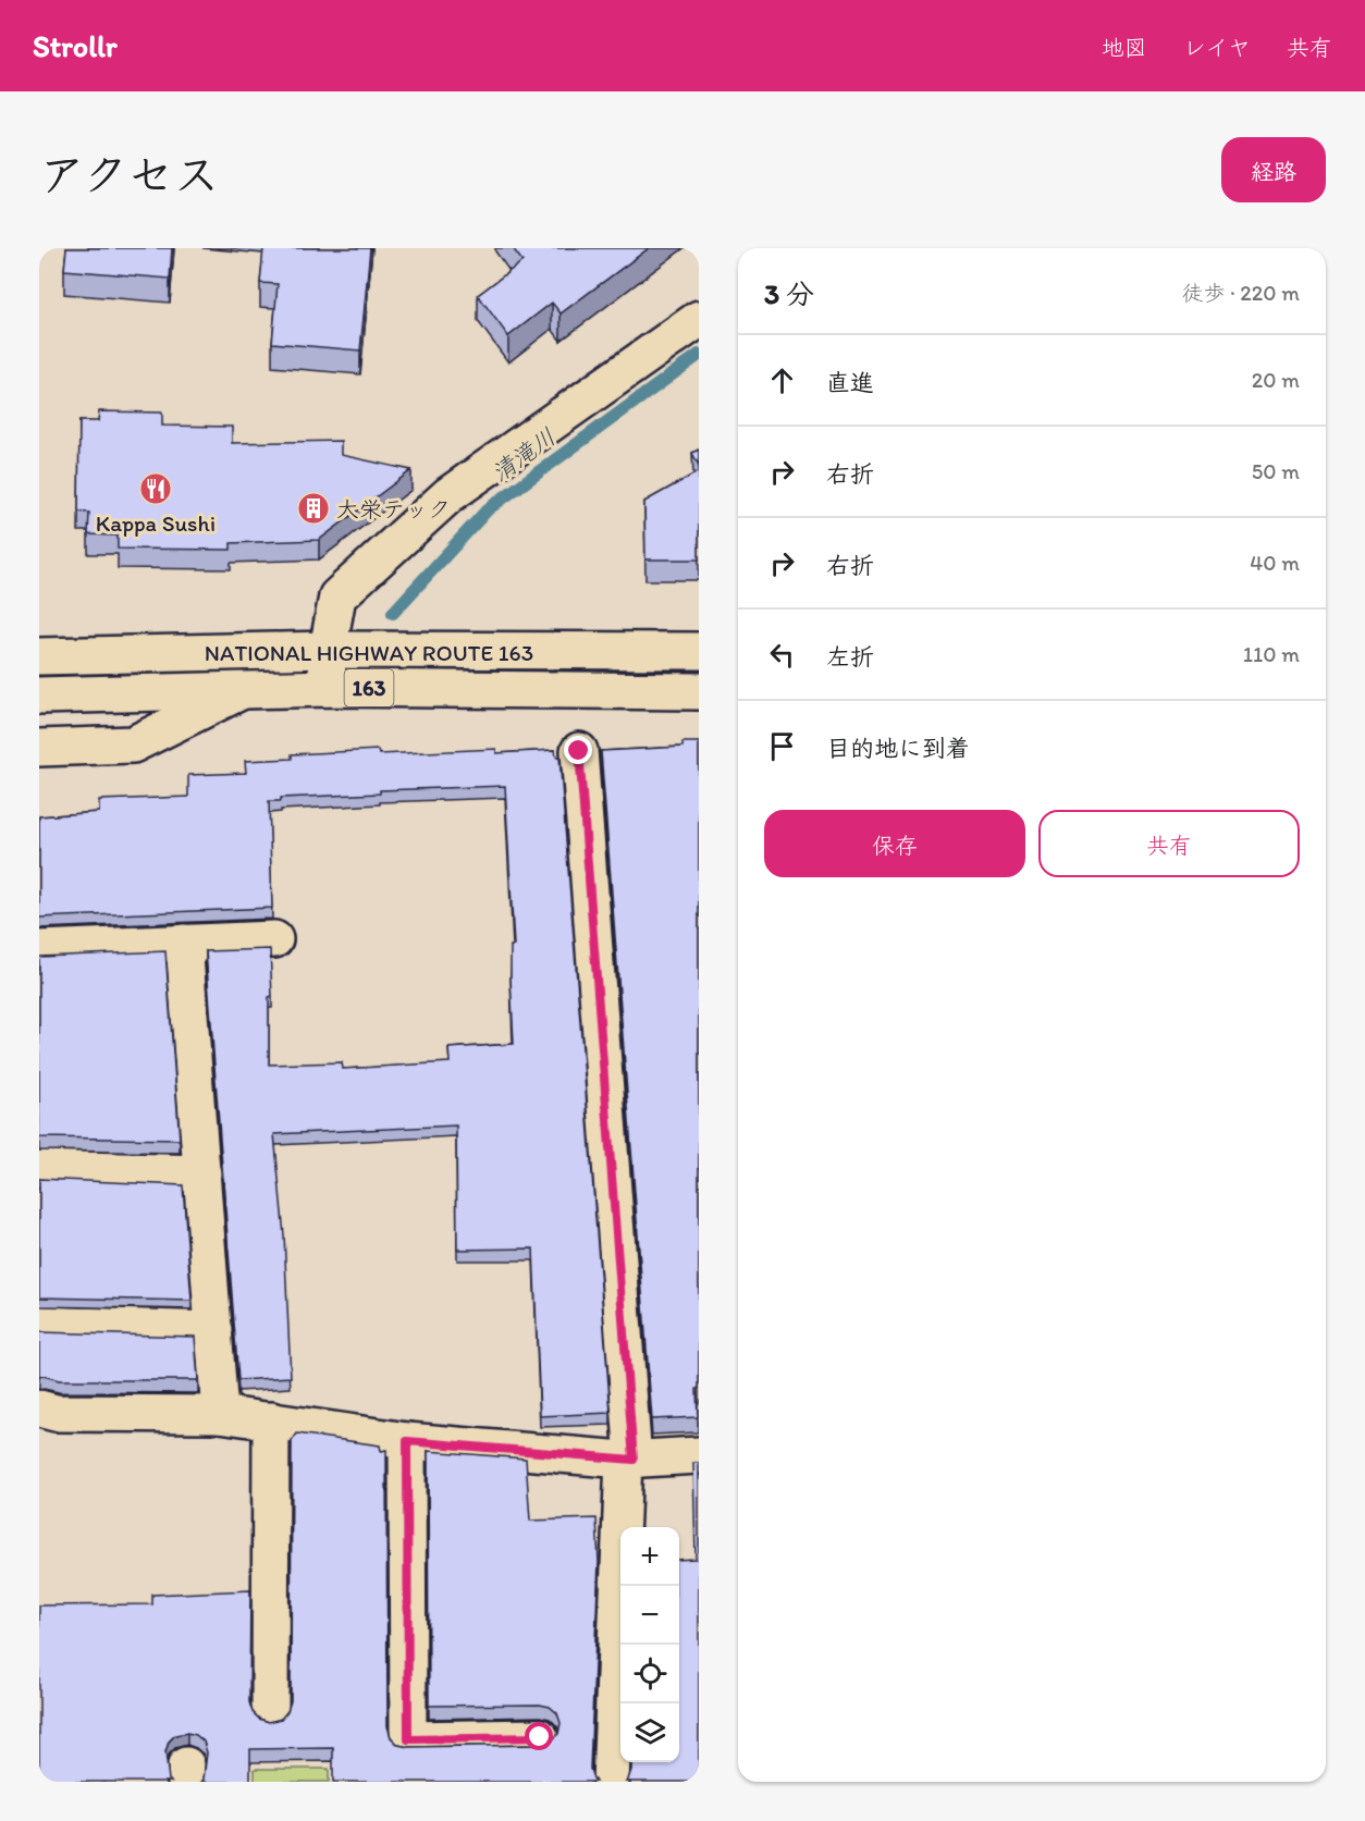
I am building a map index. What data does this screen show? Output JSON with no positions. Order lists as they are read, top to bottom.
{
  "streets": {
    "main road": ["NATIONAL HIGHWAY ROUTE 163", "163"]
  },
  "water": ["清滝川"],
  "places": {
    "restaurant": ["Kappa Sushi"],
    "building": ["大栄テック"]
  },
  "page": {
    "header": "Strollr",
    "nav": ["地図", "レイヤ", "共有"],
    "title": "アクセス",
    "buttons": [
      "経路",
      ["保存", "共有"]
    ],
    "heading": ["3 分", "徒歩 · 220 m"],
    "list": [
      ["直進", "20 m"],
      ["右折", "50 m"],
      ["右折", "40 m"],
      ["左折", "110 m"],
      "目的地に到着"
    ],
    "map_buttons": ["+", "−"]
  }
}
